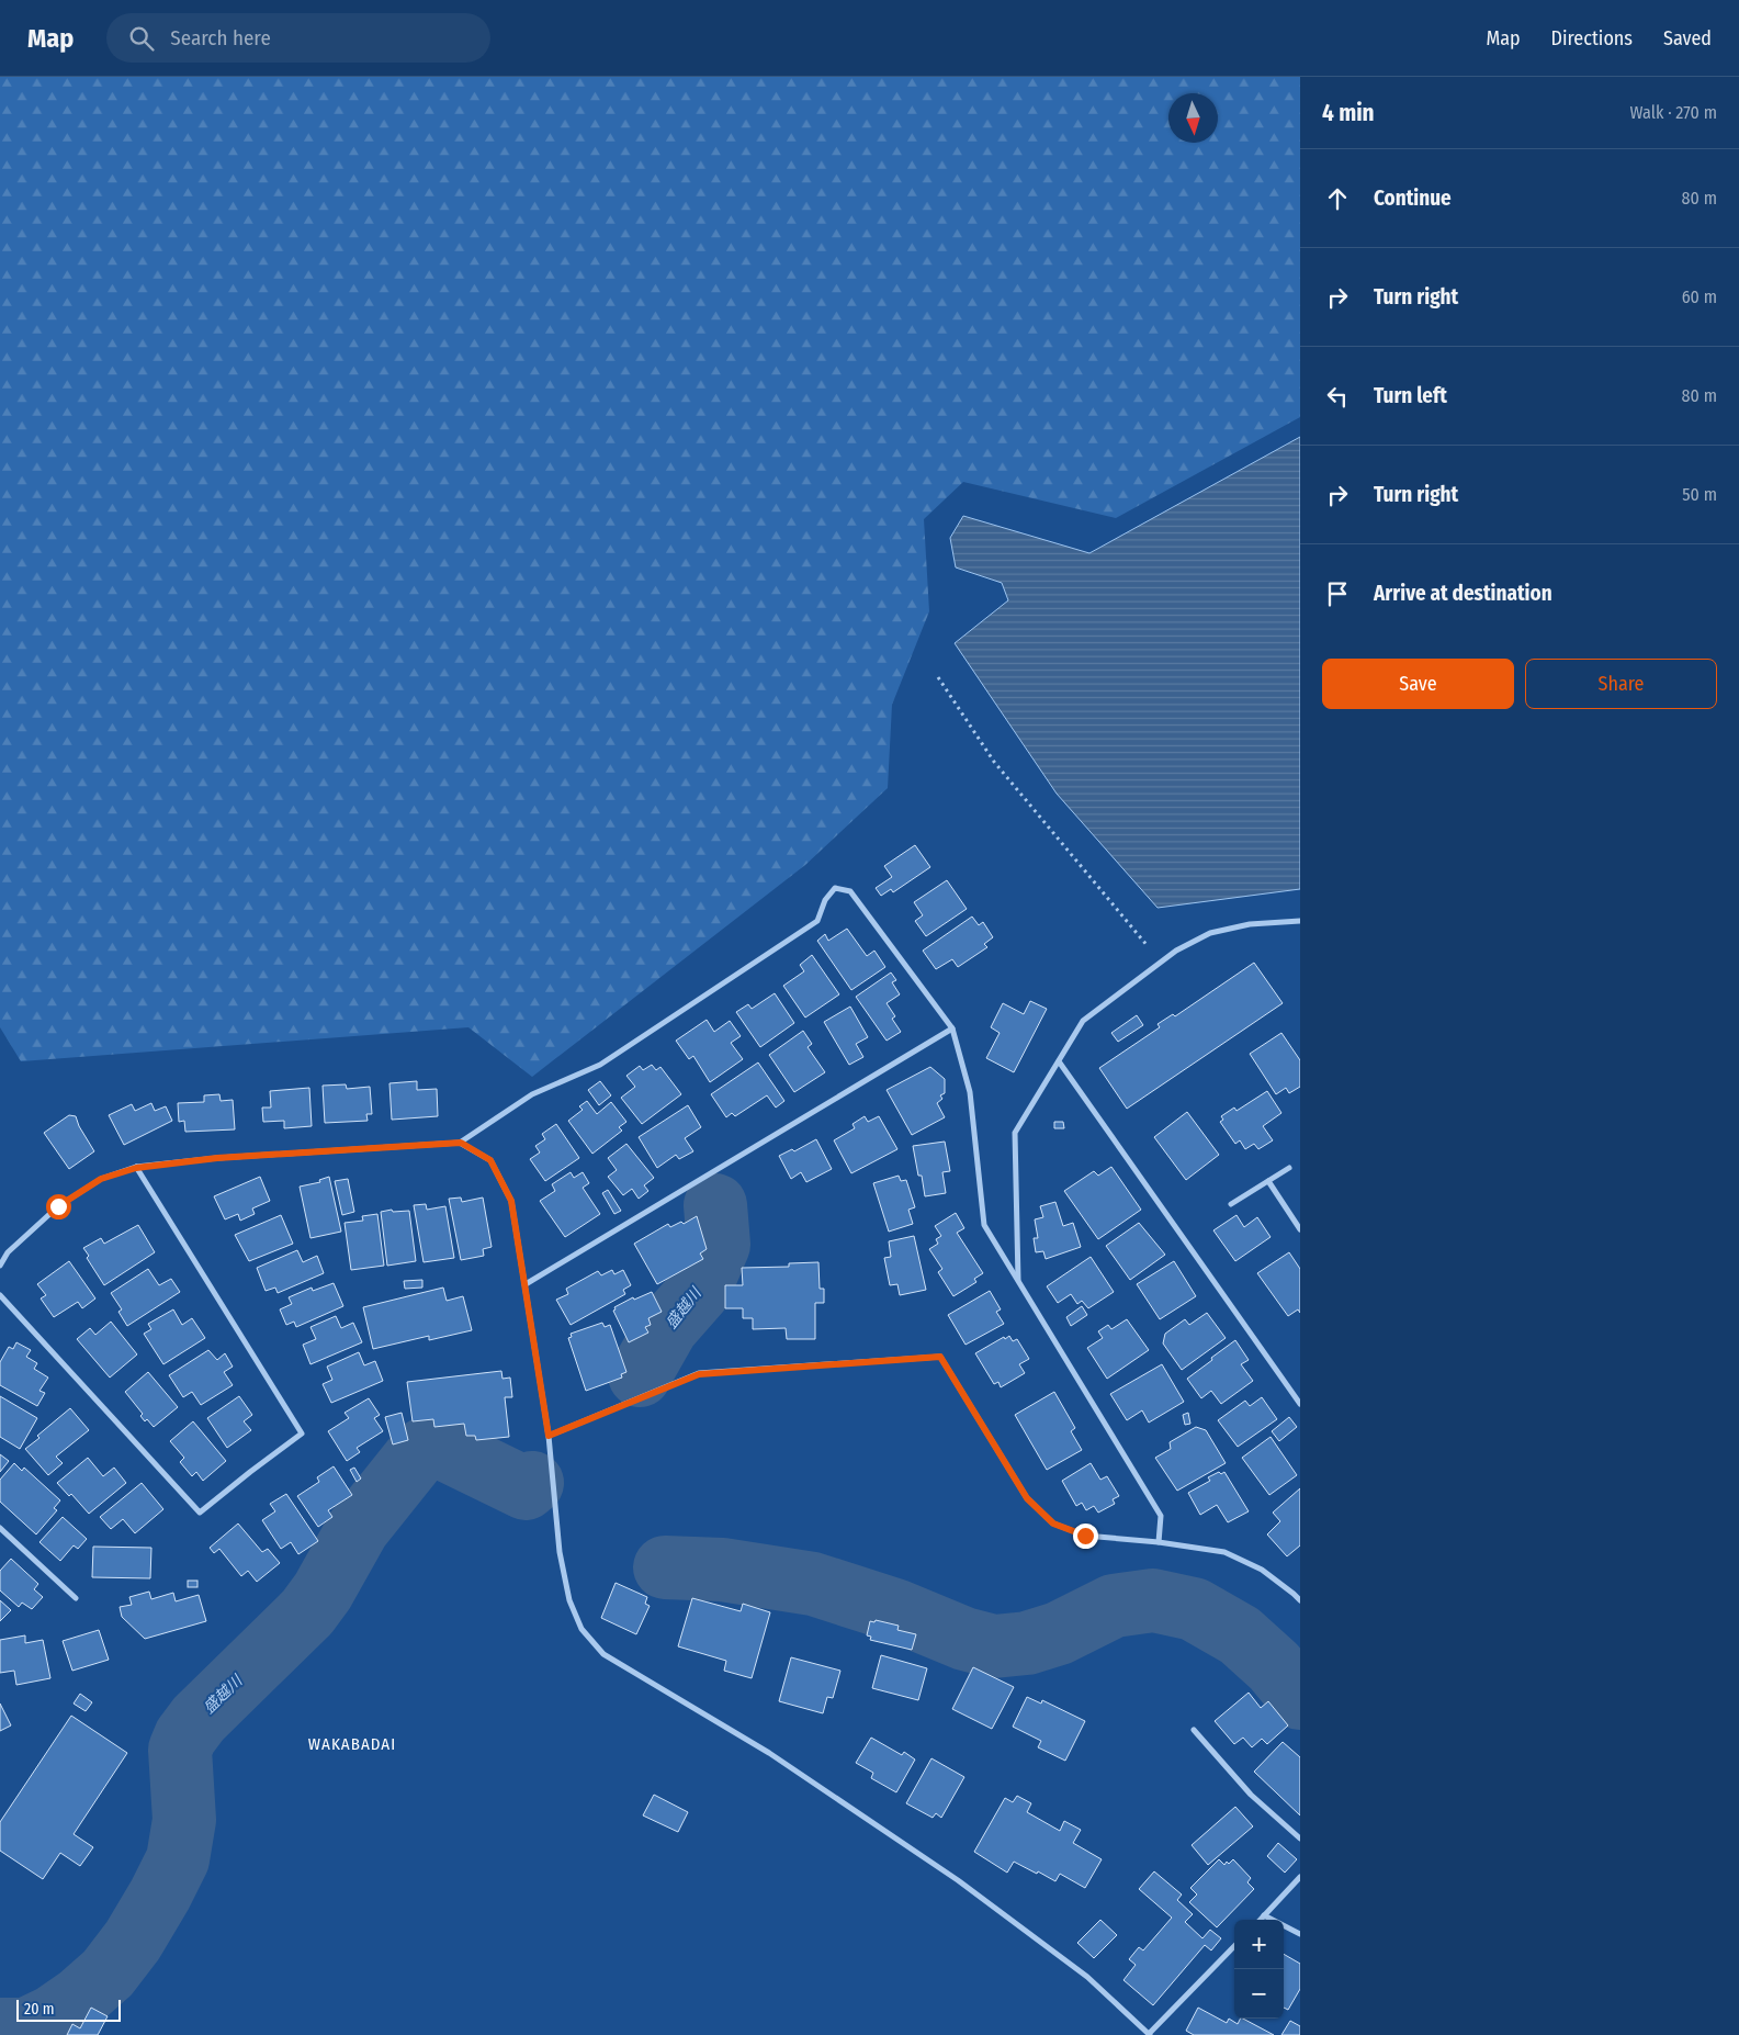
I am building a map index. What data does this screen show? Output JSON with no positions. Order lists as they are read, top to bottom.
{
  "districts": ["WAKABADAI"],
  "water": ["盛越川"],
  "scale_bar": "20 m",
  "north": "bottom",
  "page": {
    "header": "Map",
    "search": "Search here",
    "nav": ["Map", "Directions", "Saved"],
    "heading": ["4 min", "Walk · 270 m"],
    "list": [
      ["Continue", "80 m"],
      ["Turn right", "60 m"],
      ["Turn left", "80 m"],
      ["Turn right", "50 m"],
      "Arrive at destination"
    ],
    "buttons": ["Save", "Share"],
    "map_buttons": ["+", "−"],
    "scale": "20 m"
  }
}
